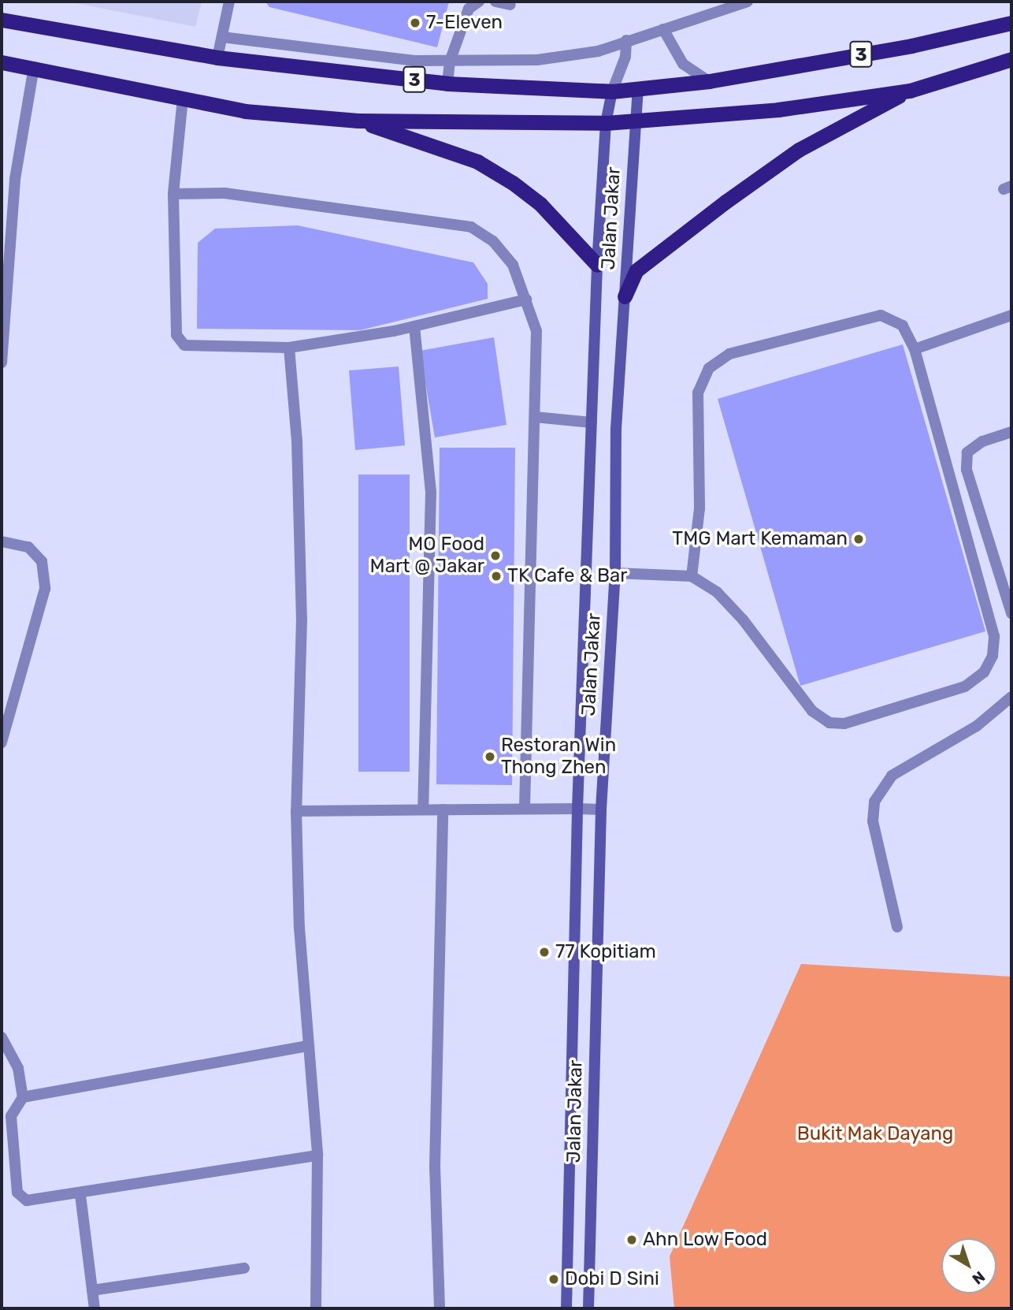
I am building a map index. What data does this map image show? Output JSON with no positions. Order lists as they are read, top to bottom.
{
  "streets": {
    "highway": ["3"],
    "main road": ["Jalan Jakar"]
  },
  "crossings": [
    ["3", "Jalan Jakar"]
  ],
  "parks": ["Bukit Mak Dayang"],
  "places": [
    "7-Eleven",
    "TMG Mart Kemaman",
    "MO Food Mart @ Jakar",
    "TK Cafe & Bar",
    "Restoran Win Thong Zhen",
    "77 Kopitiam",
    "Ahn Low Food",
    "Dobi D Sini"
  ],
  "north": "bottom right"
}
